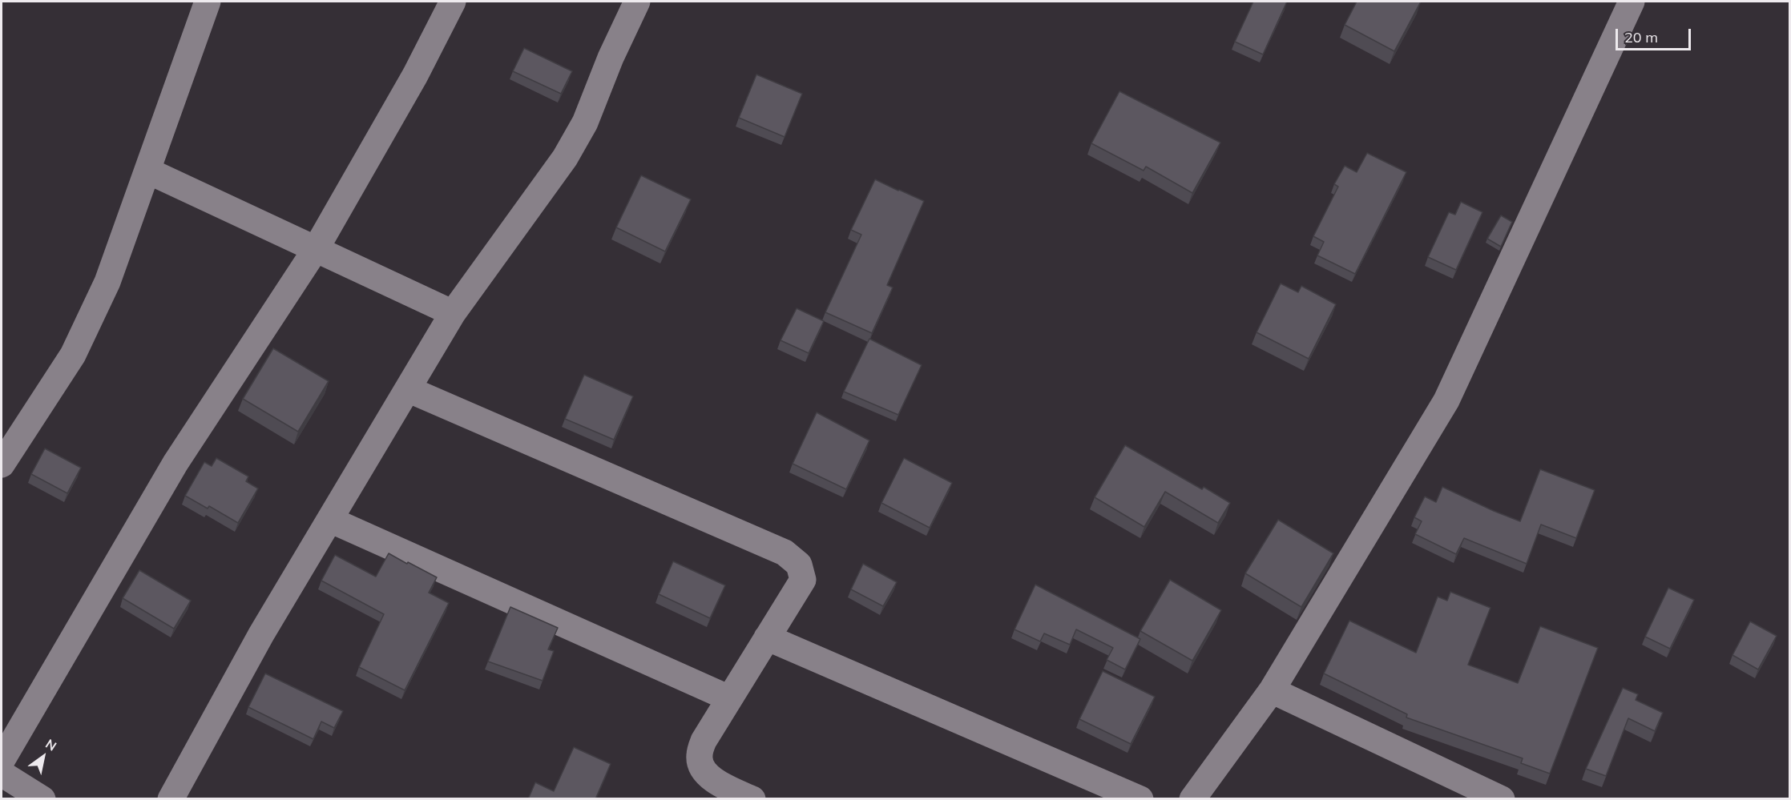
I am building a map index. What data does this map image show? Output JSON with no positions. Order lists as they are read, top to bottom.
{
  "scale_bar": "20 m",
  "north": "top right"
}
